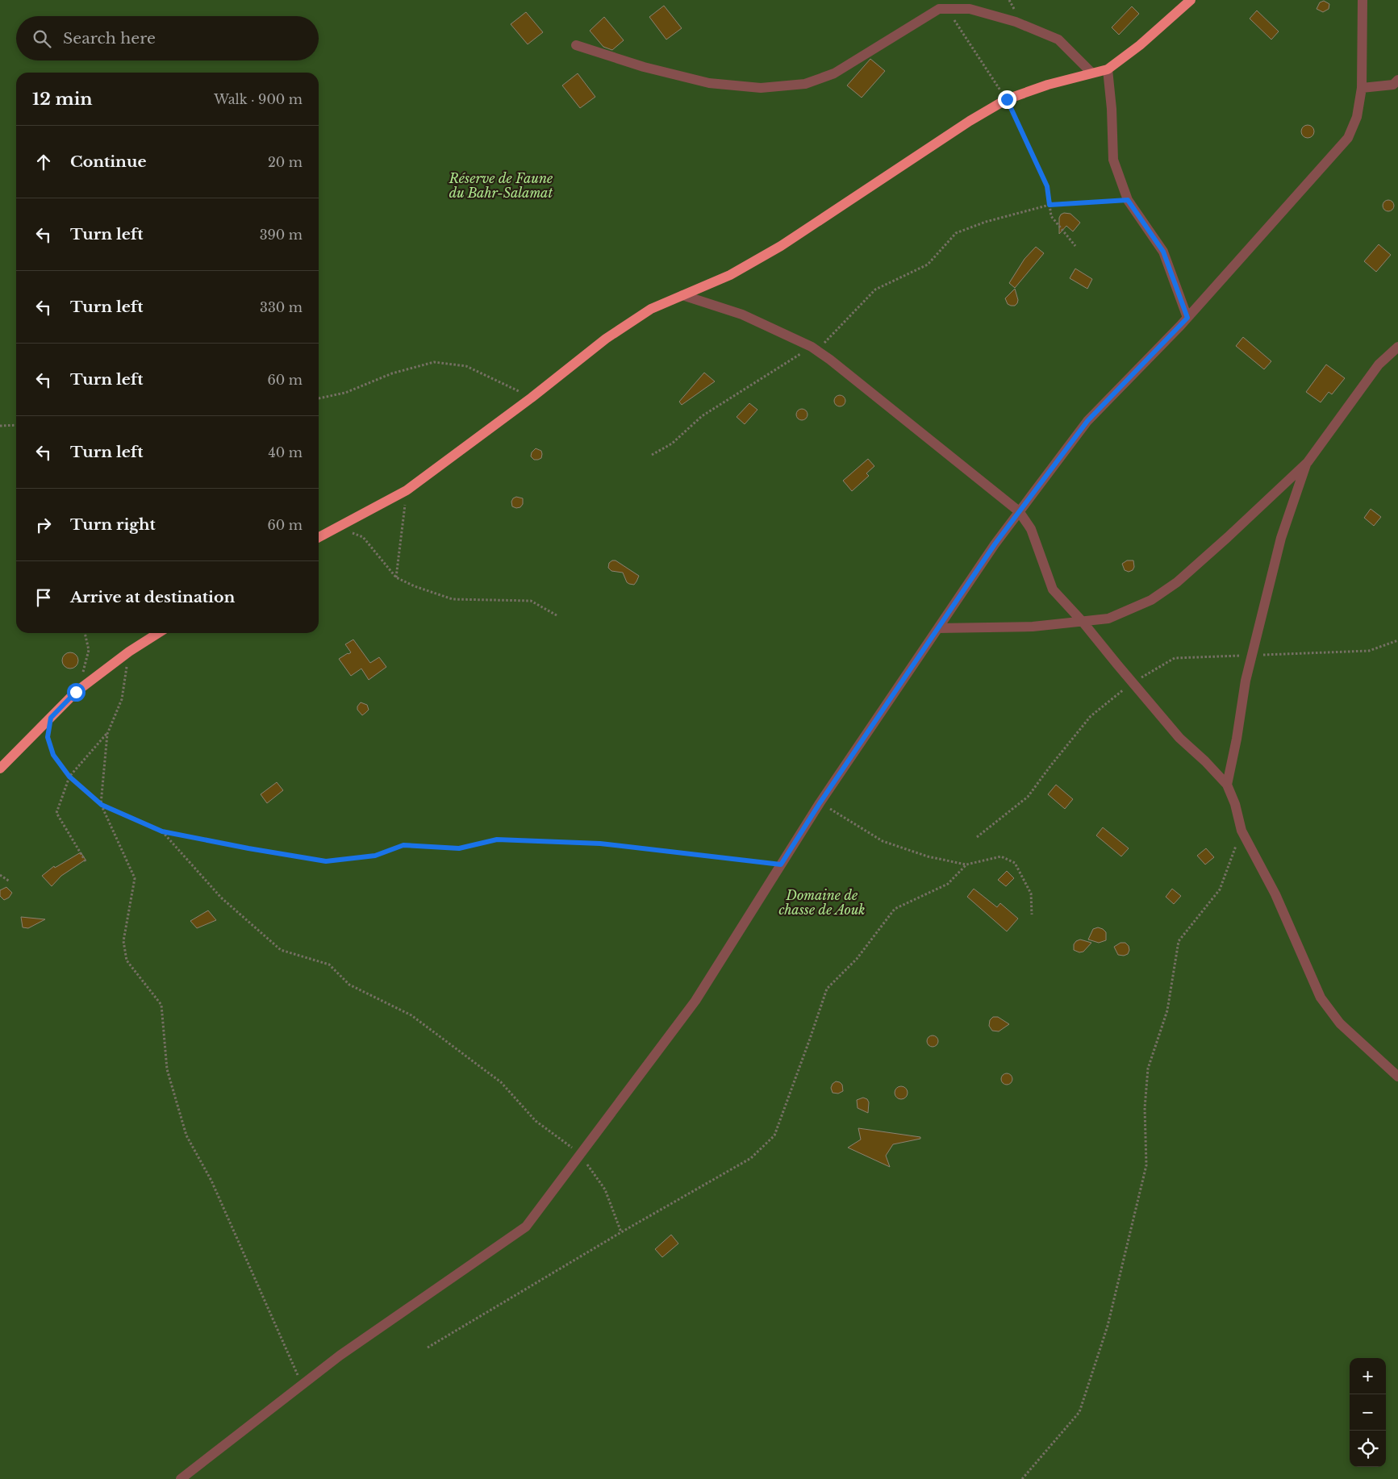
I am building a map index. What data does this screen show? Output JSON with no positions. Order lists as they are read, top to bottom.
{
  "parks": ["Réserve de Faune du Bahr-Salamat", "Domaine de chasse de Aouk"],
  "page": {
    "search": "Search here",
    "heading": ["12 min", "Walk · 900 m"],
    "list": [
      ["Continue", "20 m"],
      ["Turn left", "390 m"],
      ["Turn left", "330 m"],
      ["Turn left", "60 m"],
      ["Turn left", "40 m"],
      ["Turn right", "60 m"],
      "Arrive at destination"
    ],
    "map_buttons": ["+", "−"]
  }
}
